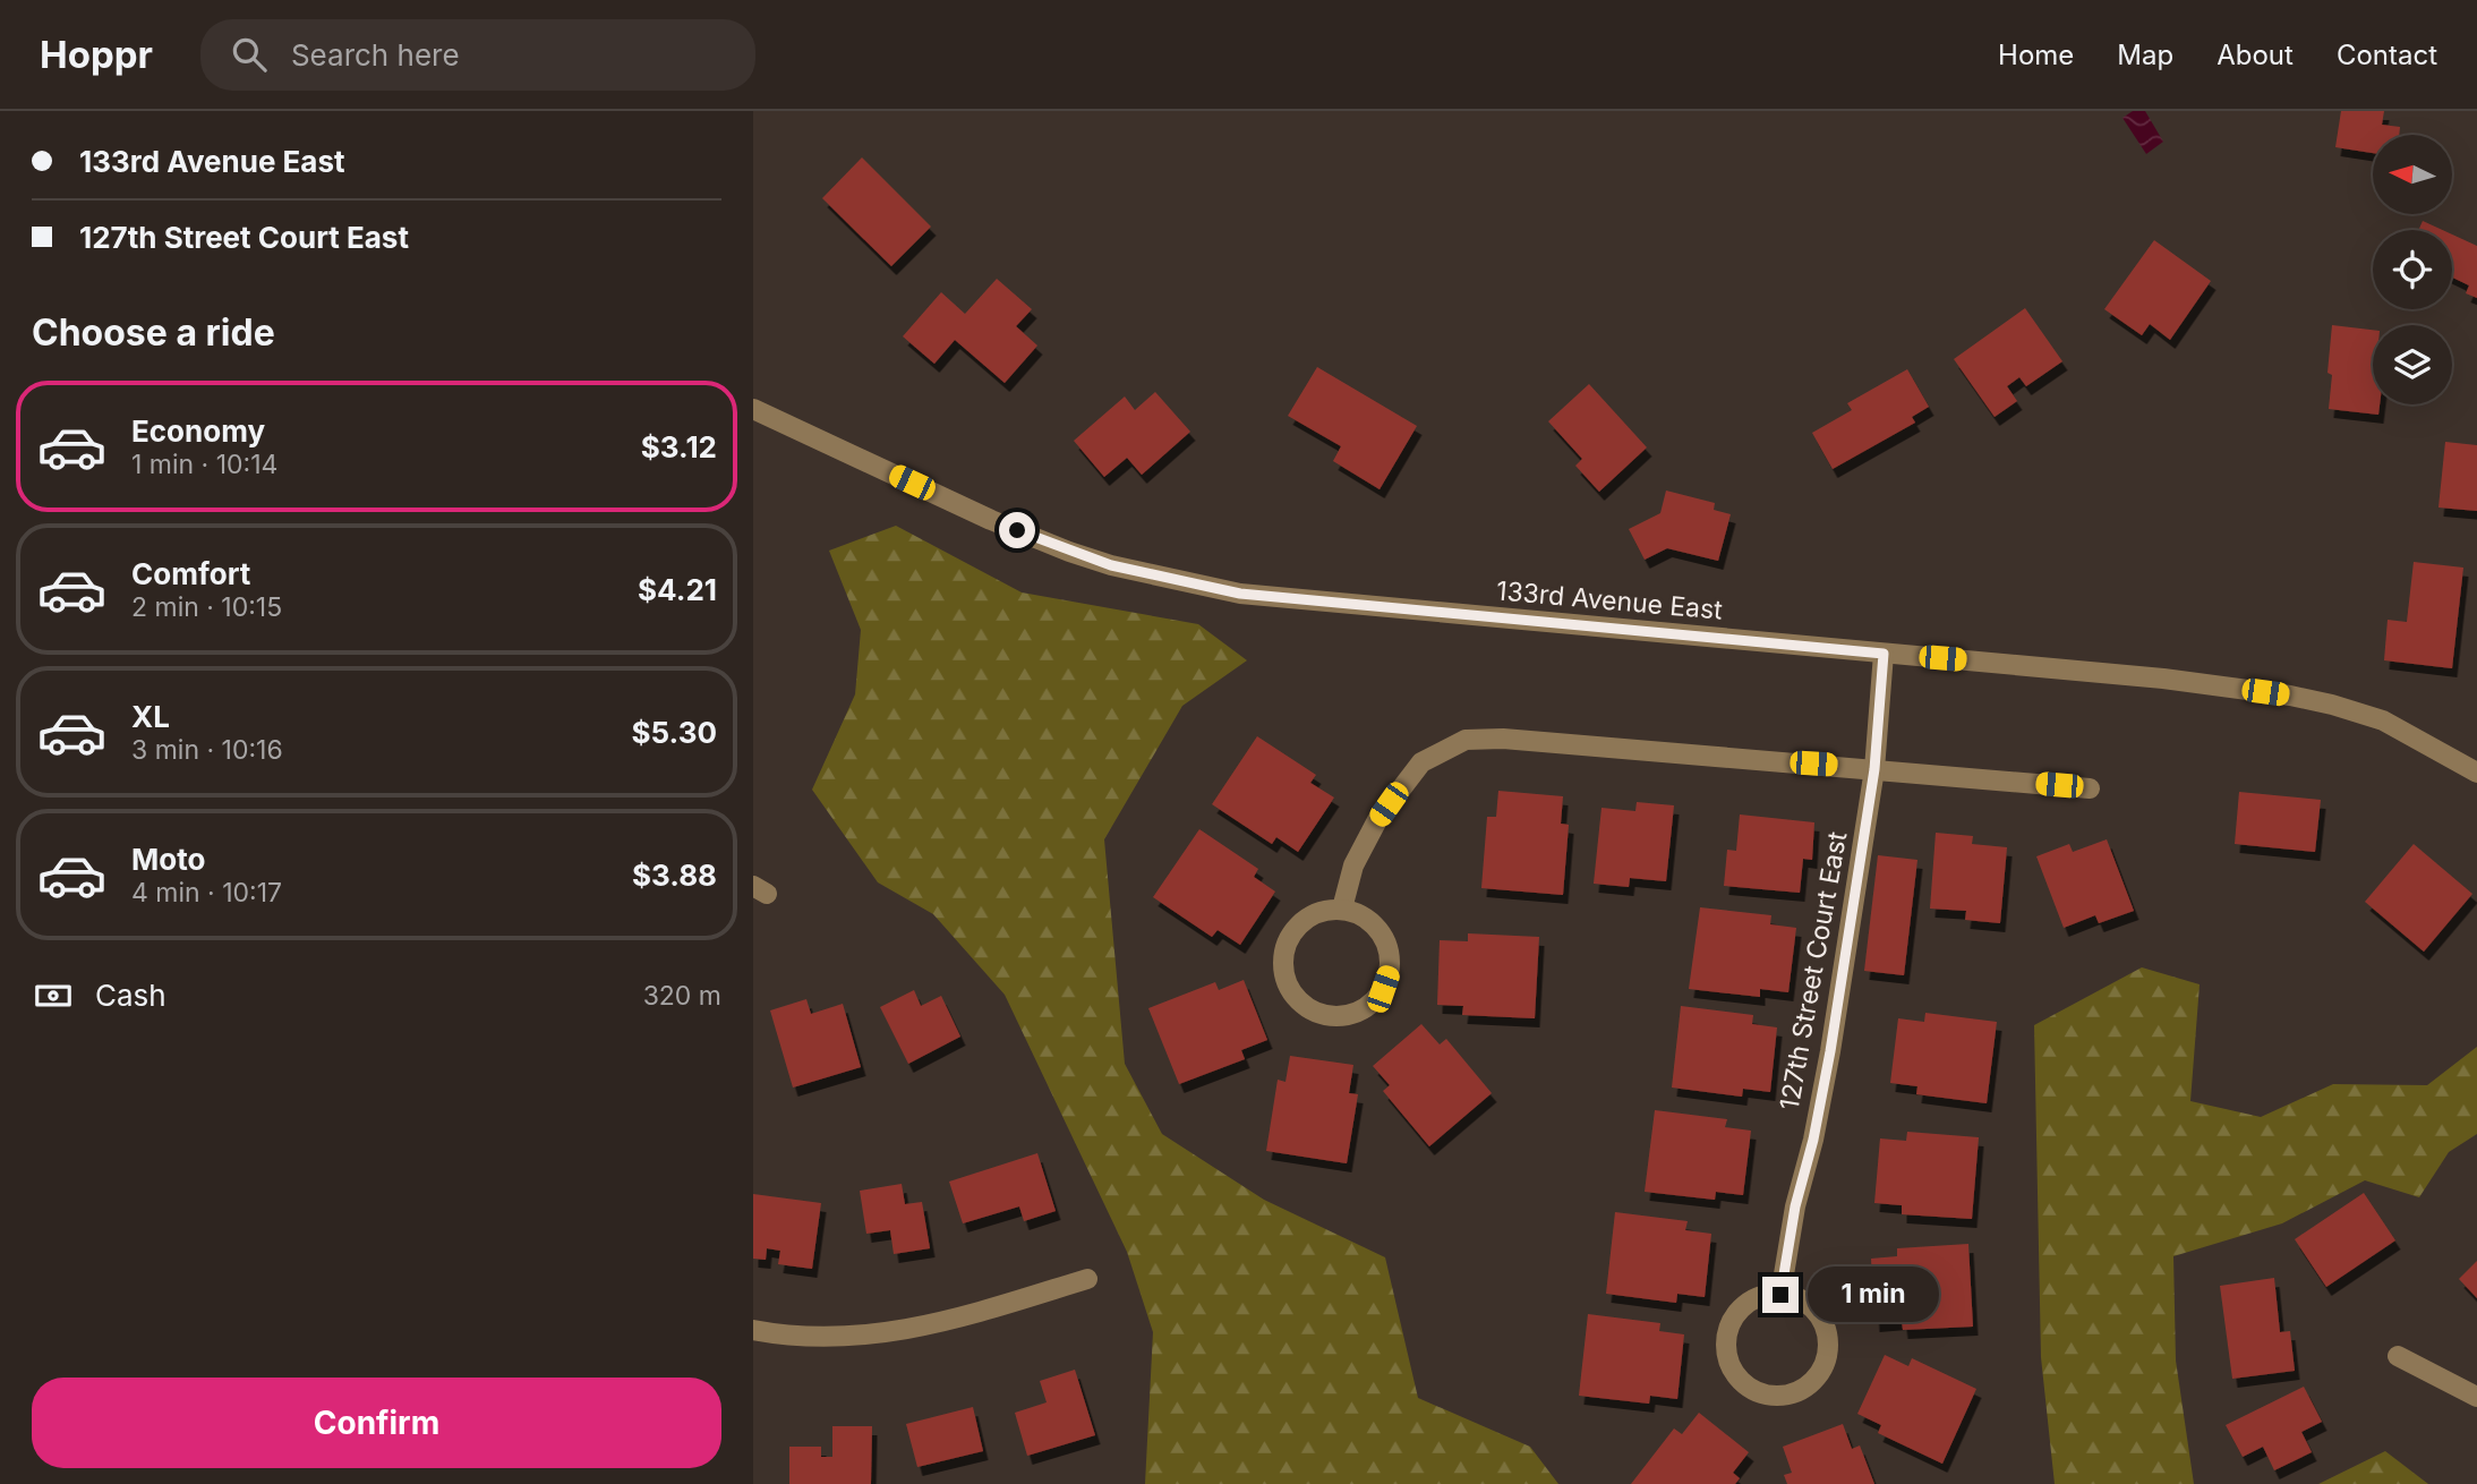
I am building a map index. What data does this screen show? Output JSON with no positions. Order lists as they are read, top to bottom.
{
  "streets": {
    "street": ["133rd Avenue East", "127th Street Court East"]
  },
  "crossings": [
    ["133rd Avenue East", "127th Street Court East"]
  ],
  "north": "left",
  "page": {
    "header": "Hoppr",
    "search": "Search here",
    "nav": [
      "Home",
      "Map",
      "About",
      "Contact"
    ],
    "banner": ["133rd Avenue East", "127th Street Court East"],
    "heading": "Choose a ride",
    "list": [
      {
        "name": "Economy",
        "note": "1 min · 10:14",
        "value": "$3.12"
      },
      {
        "name": "Comfort",
        "note": "2 min · 10:15",
        "value": "$4.21"
      },
      {
        "name": "XL",
        "note": "3 min · 10:16",
        "value": "$5.30"
      },
      {
        "name": "Moto",
        "note": "4 min · 10:17",
        "value": "$3.88"
      }
    ],
    "pay": ["Cash", "320 m"],
    "bubble": "1 min",
    "buttons": "Confirm"
  }
}
